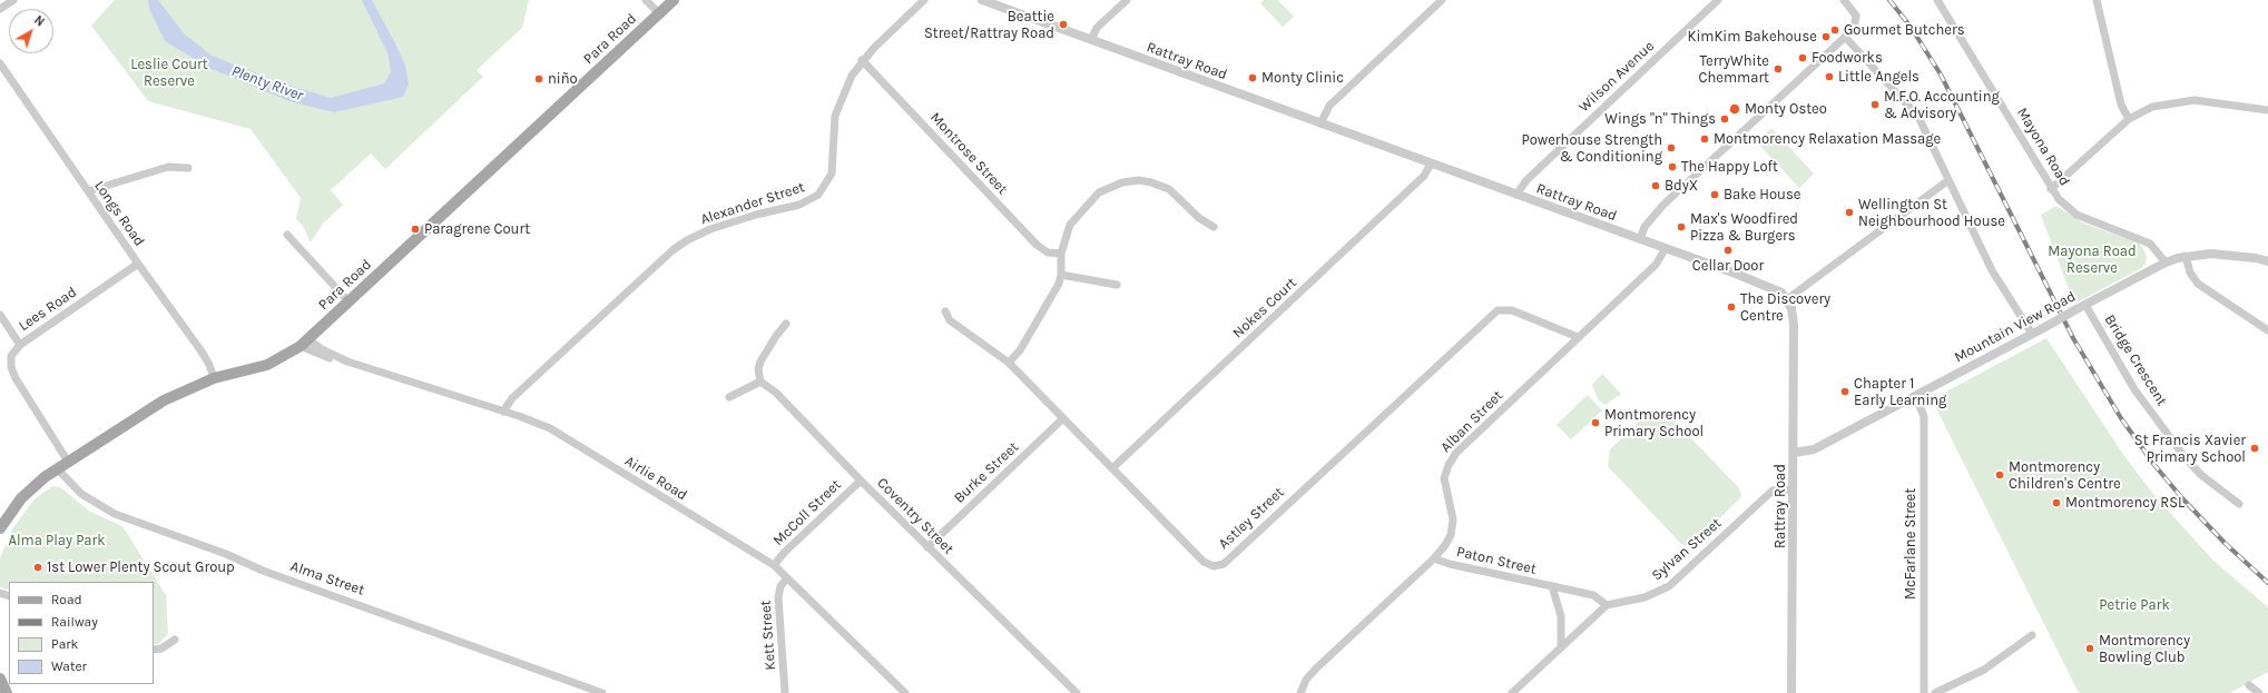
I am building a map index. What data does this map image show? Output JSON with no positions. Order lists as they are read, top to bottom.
{
  "streets": {
    "main road": ["Para Road"],
    "street": [
      "Rattray Road",
      "Wilson Avenue",
      "Mayona Road",
      "Montrose Street",
      "Alexander Street",
      "Longs Road",
      "Nokes Court",
      "Lees Road",
      "Mountain View Road",
      "Bridge Crescent",
      "Alban Street",
      "Burke Street",
      "Airlie Road",
      "McColl Street",
      "Coventry Street",
      "Astley Street",
      "McFarlane Street",
      "Sylvan Street",
      "Paton Street",
      "Alma Street",
      "Kett Street"
    ]
  },
  "crossings": [
    ["Para Road", "Longs Road"],
    ["Para Road", "Lees Road"],
    ["Para Road", "Airlie Road"],
    ["Para Road", "Alma Street"],
    ["Rattray Road", "Wilson Avenue"],
    ["Rattray Road", "Nokes Court"],
    ["Rattray Road", "Mountain View Road"],
    ["Rattray Road", "Alban Street"],
    ["Rattray Road", "Sylvan Street"],
    ["Mayona Road", "Mountain View Road"],
    ["Montrose Street", "Alexander Street"],
    ["Alexander Street", "Airlie Road"],
    ["Longs Road", "Lees Road"],
    ["Nokes Court", "Astley Street"],
    ["Mountain View Road", "Bridge Crescent"],
    ["Mountain View Road", "McFarlane Street"],
    ["Alban Street", "Astley Street"],
    ["Alban Street", "Paton Street"],
    ["Burke Street", "Coventry Street"],
    ["Burke Street", "Astley Street"],
    ["Airlie Road", "McColl Street"],
    ["Airlie Road", "Kett Street"],
    ["McColl Street", "Coventry Street"],
    ["Sylvan Street", "Paton Street"]
  ],
  "water": ["Plenty River"],
  "parks": [
    "Leslie Court Reserve",
    "Mayona Road Reserve",
    "Alma Play Park",
    "Petrie Park"
  ],
  "places": [
    "Beattie Street/Rattray Road",
    "Gourmet Butchers",
    "KimKim Bakehouse",
    "Foodworks",
    "TerryWhite Chemmart",
    "Little Angels",
    "Monty Clinic",
    "niño",
    "M.F.O. Accounting & Advisory",
    "Monty Osteo",
    "Wings \"n\" Things",
    "Montmorency Relaxation Massage",
    "Powerhouse Strength & Conditioning",
    "The Happy Loft",
    "BdyX",
    "Bake House",
    "Wellington St Neighbourhood House",
    "Max's Woodfired Pizza & Burgers",
    "Paragrene Court",
    "Cellar Door",
    "The Discovery Centre",
    "Chapter 1 Early Learning",
    "Montmorency Primary School",
    "St Francis Xavier Primary School",
    "Montmorency Children's Centre",
    "Montmorency RSL",
    "1st Lower Plenty Scout Group",
    "Montmorency Bowling Club"
  ],
  "legend": [
    "Road",
    "Railway",
    "Park",
    "Water"
  ],
  "north": "top right"
}
